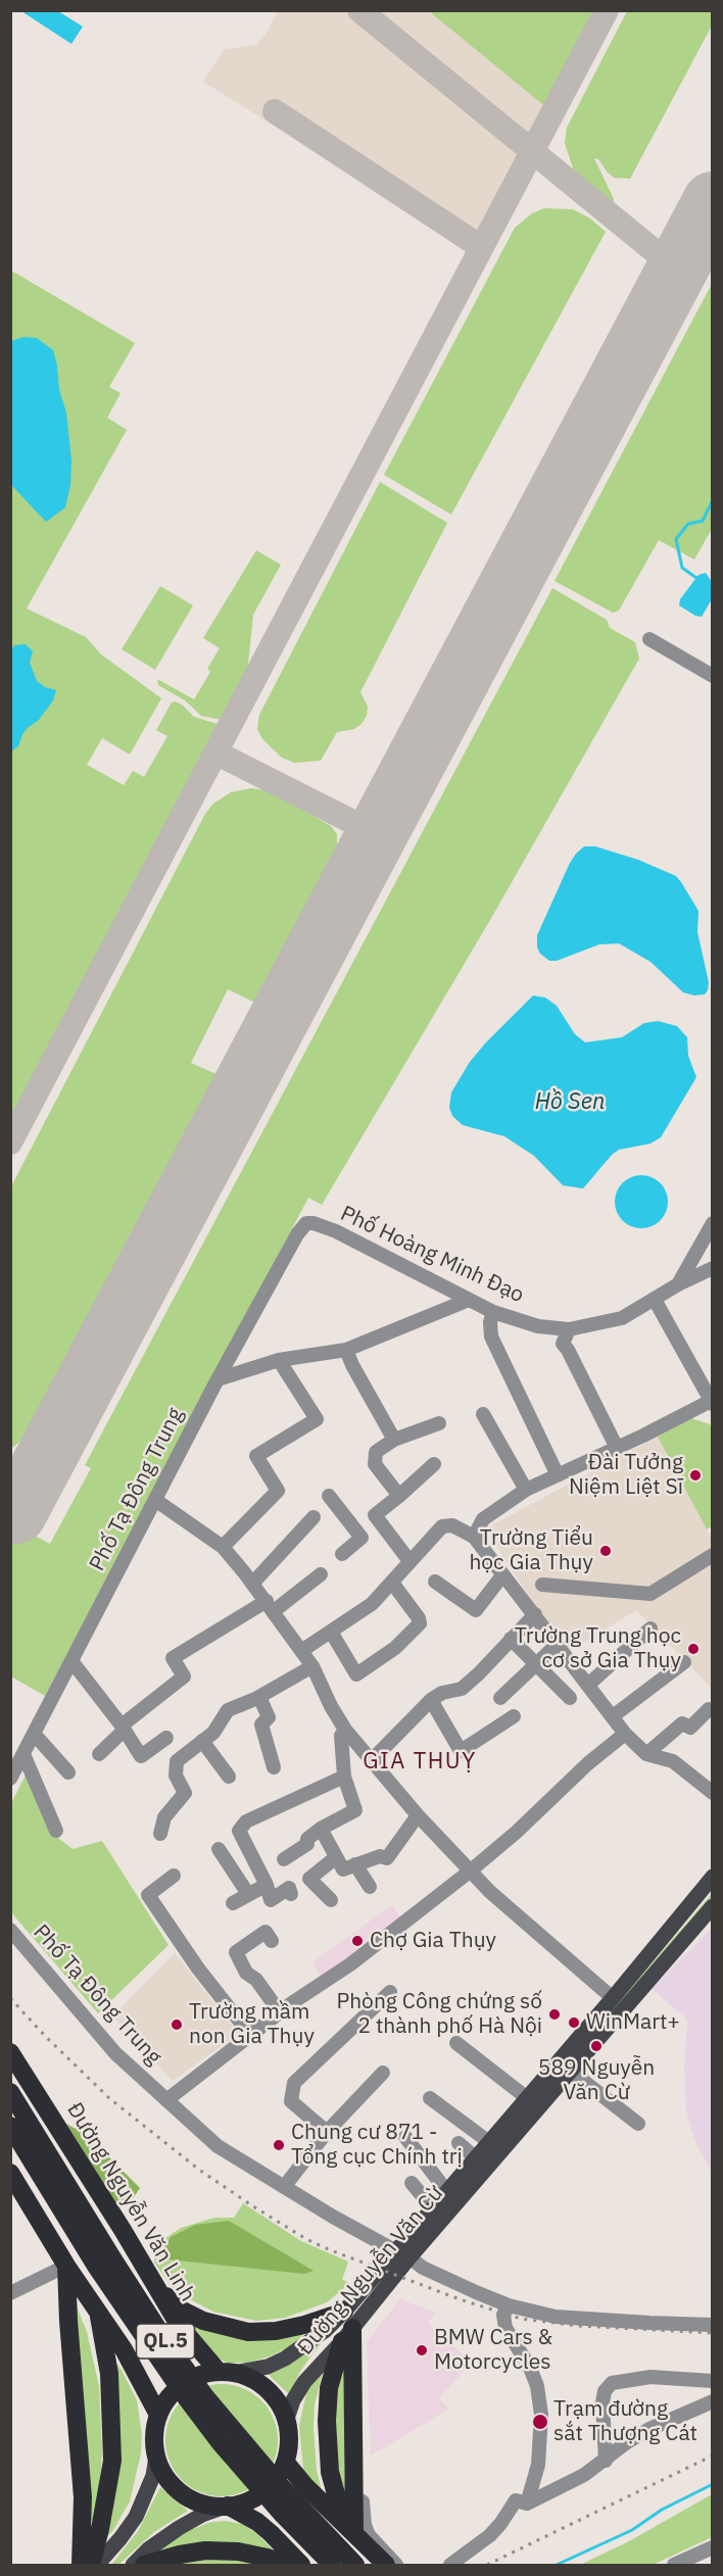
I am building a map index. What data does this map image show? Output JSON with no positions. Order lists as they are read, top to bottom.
{
  "streets": {
    "highway": ["Đường Nguyễn Văn Linh", "QL.5"],
    "main road": ["Đường Nguyễn Văn Cừ"],
    "street": ["Phố Hoàng Minh Đạo", "Phố Tạ Đông Trung"]
  },
  "crossings": [
    ["Phố Hoàng Minh Đạo", "Phố Tạ Đông Trung"],
    ["Phố Tạ Đông Trung", "Đường Nguyễn Văn Cừ"],
    ["Đường Nguyễn Văn Linh", "Đường Nguyễn Văn Cừ"],
    ["Đường Nguyễn Văn Linh", "QL.5"],
    ["Đường Nguyễn Văn Cừ", "QL.5"]
  ],
  "districts": ["GIA THUỴ"],
  "water": ["Hồ Sen"],
  "places": [
    "Đài Tưởng Niệm Liệt Sĩ",
    "Trường Tiểu học Gia Thụy",
    "Trường Trung học cơ sở Gia Thụy",
    "Chợ Gia Thụy",
    "Phòng Công chứng số 2 thành phố Hà Nội",
    "WinMart+",
    "Trường mầm non Gia Thụy",
    "589 Nguyễn Văn Cừ",
    "Chung cư 871 - Tổng cục Chính trị",
    "BMW Cars & Motorcycles",
    "Trạm đường sắt Thượng Cát"
  ]
}
